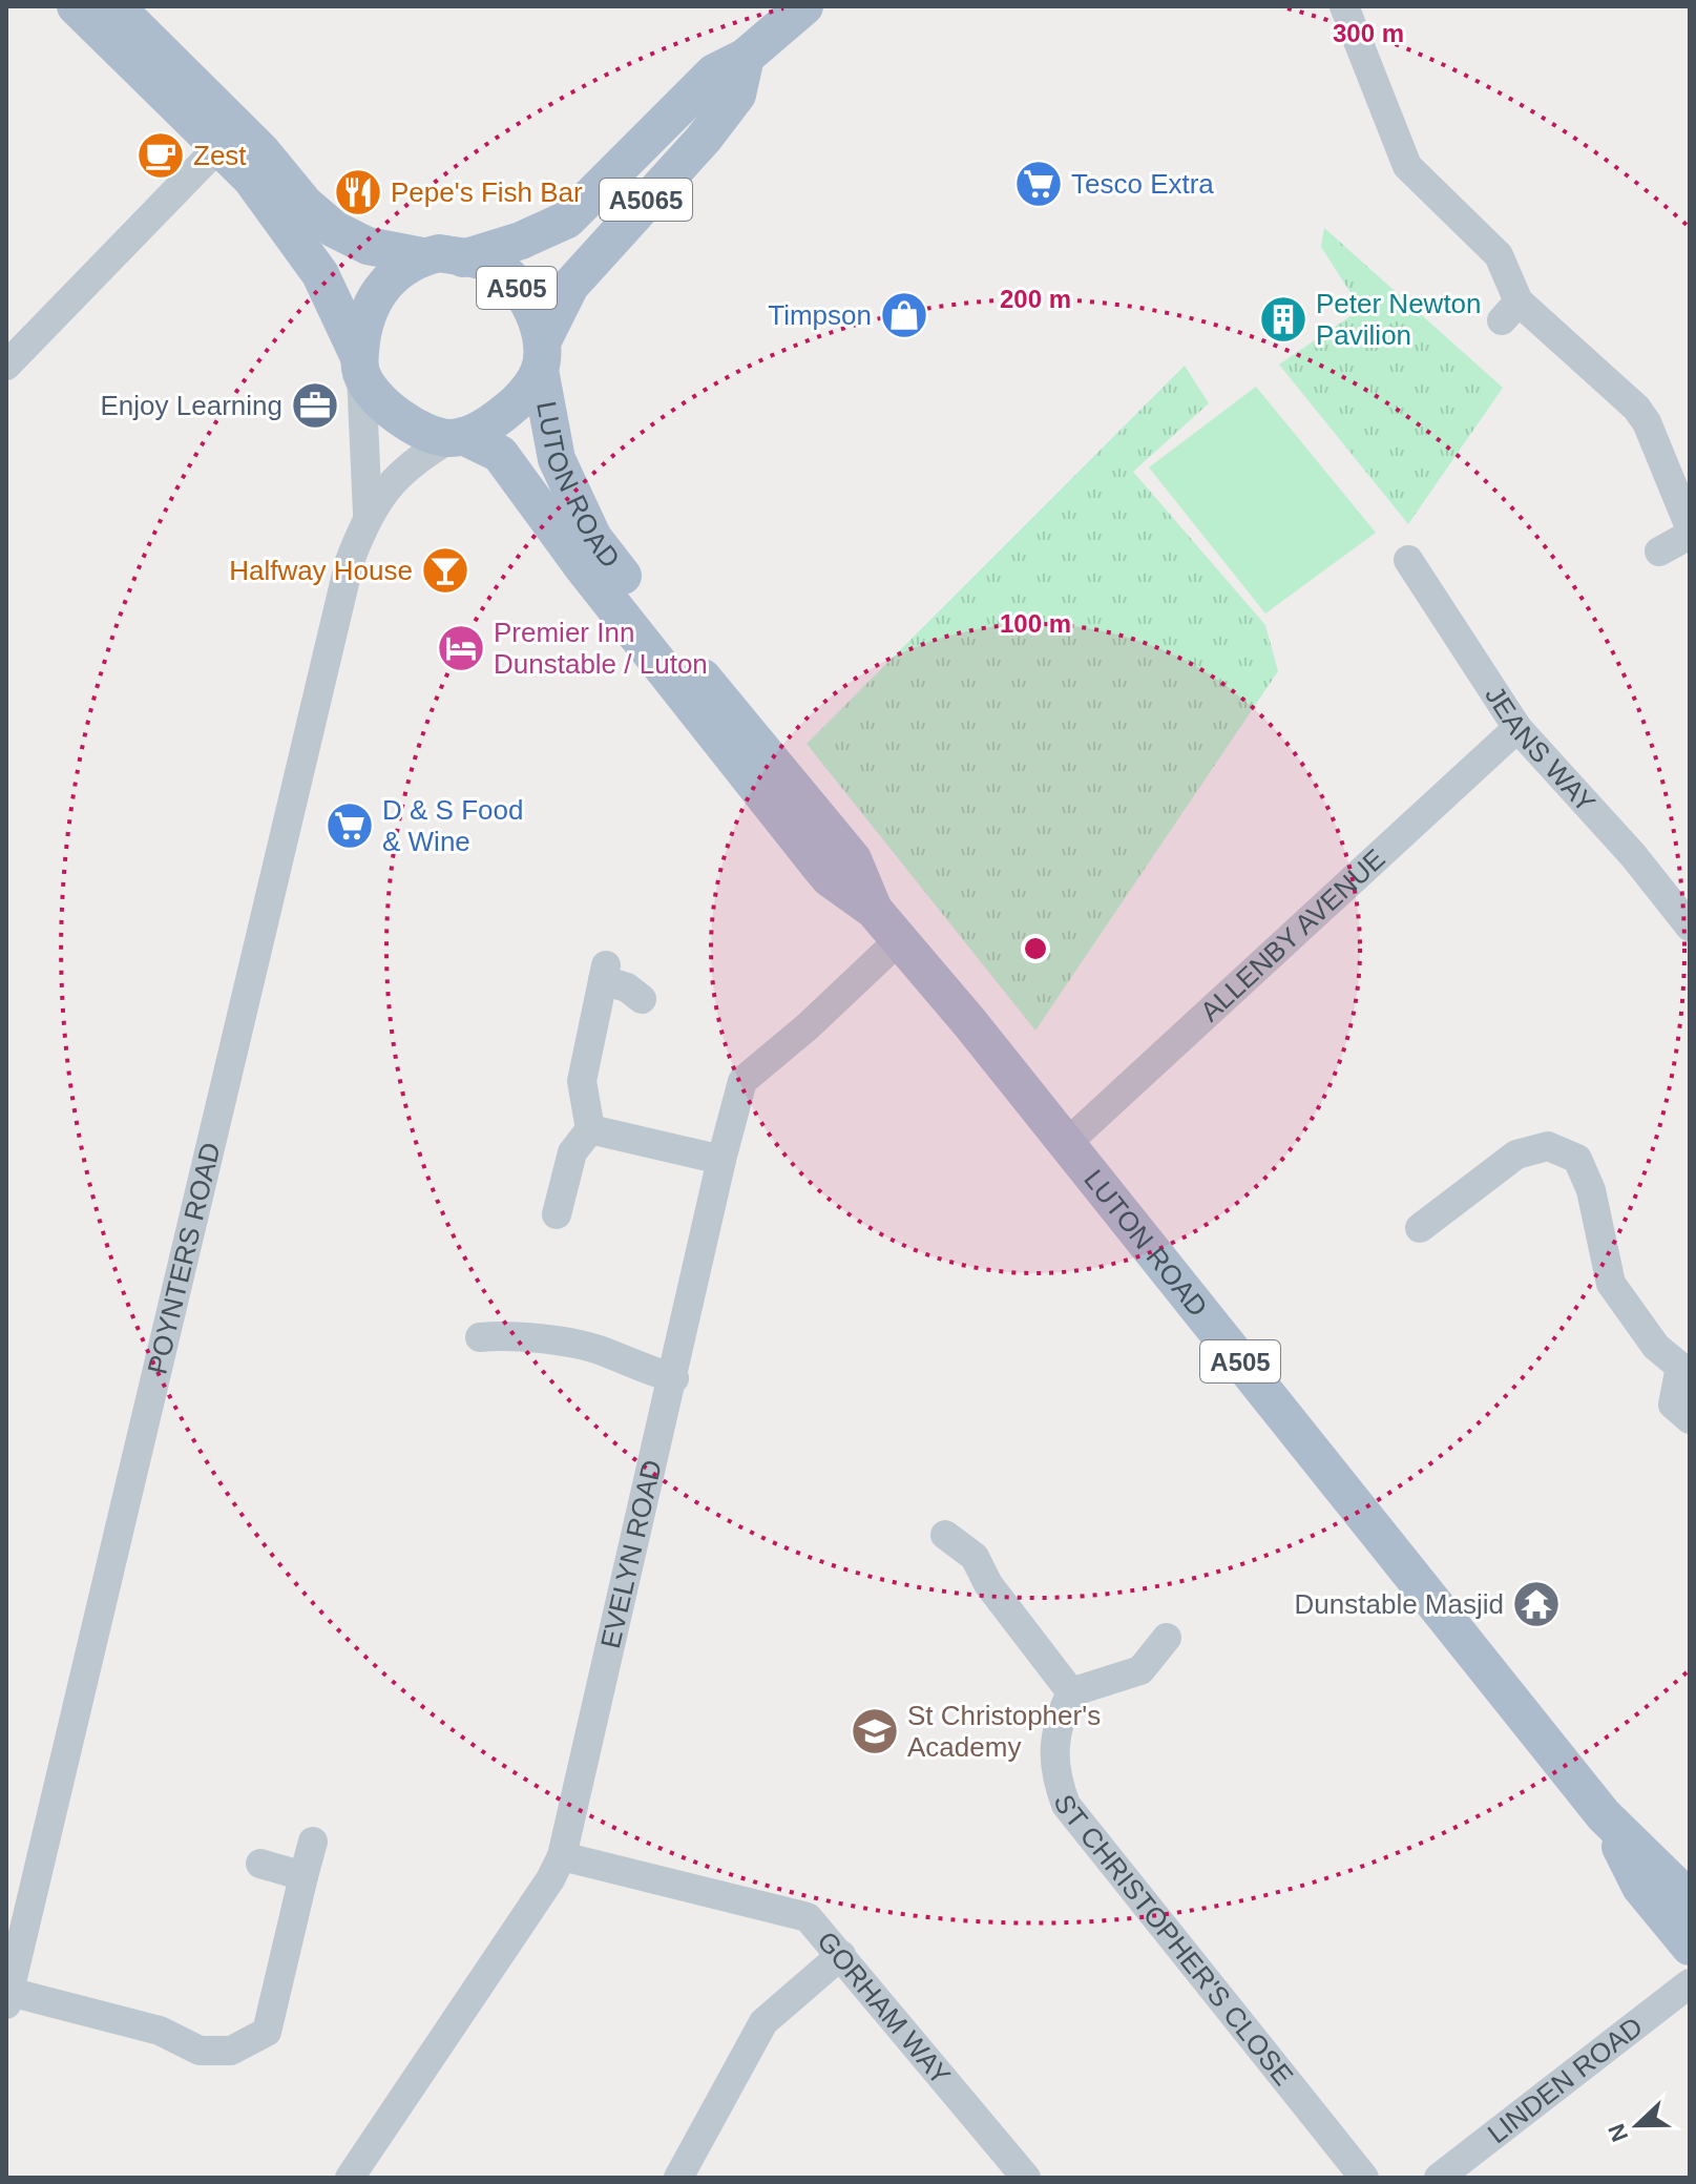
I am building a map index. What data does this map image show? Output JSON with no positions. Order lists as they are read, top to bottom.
{
  "streets": {
    "main road": ["A5065", "A505", "LUTON ROAD"],
    "street": [
      "JEANS WAY",
      "ALLENBY AVENUE",
      "POYNTERS ROAD",
      "EVELYN ROAD",
      "ST CHRISTOPHER'S CLOSE",
      "GORHAM WAY",
      "LINDEN ROAD"
    ]
  },
  "crossings": [
    ["A5065", "A505"],
    ["A5065", "LUTON ROAD"],
    ["A5065", "POYNTERS ROAD"],
    ["A505", "LUTON ROAD"],
    ["A505", "POYNTERS ROAD"],
    ["LUTON ROAD", "ALLENBY AVENUE"],
    ["LUTON ROAD", "POYNTERS ROAD"],
    ["LUTON ROAD", "EVELYN ROAD"],
    ["JEANS WAY", "ALLENBY AVENUE"],
    ["EVELYN ROAD", "GORHAM WAY"]
  ],
  "places": {
    "cafe": ["Zest"],
    "supermarket": ["Tesco Extra", "D & S Food & Wine"],
    "restaurant": ["Pepe's Fish Bar"],
    "shop": ["Timpson"],
    "building": ["Peter Newton Pavilion"],
    "office": ["Enjoy Learning"],
    "bar": ["Halfway House"],
    "hotel": ["Premier Inn Dunstable / Luton"],
    "temple": ["Dunstable Masjid"],
    "school or university": ["St Christopher's Academy"]
  },
  "north": "left",
  "rings": ["300 m", "200 m", "100 m"]
}
